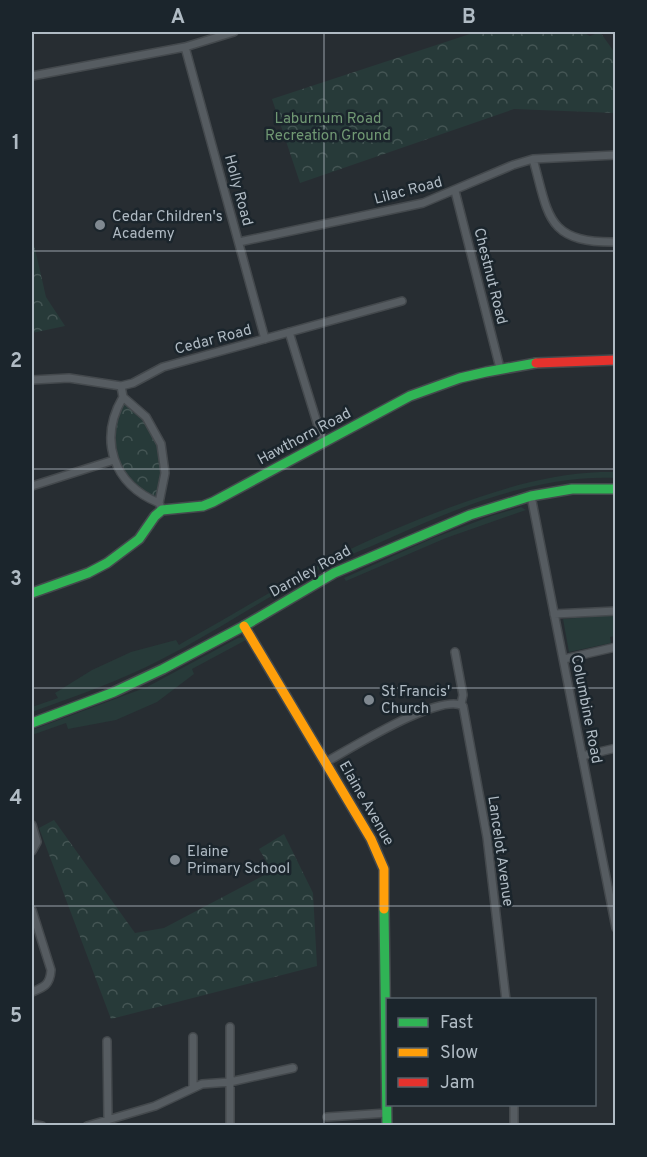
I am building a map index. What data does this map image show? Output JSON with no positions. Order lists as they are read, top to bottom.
{
  "streets": {
    "street": [
      "Holly Road",
      "Lilac Road",
      "Chestnut Road",
      "Cedar Road",
      "Hawthorn Road",
      "Darnley Road",
      "Columbine Road",
      "Elaine Avenue",
      "Lancelot Avenue"
    ]
  },
  "crossings": [
    ["Holly Road", "Lilac Road"],
    ["Holly Road", "Cedar Road"],
    ["Lilac Road", "Chestnut Road"],
    ["Chestnut Road", "Hawthorn Road"],
    ["Darnley Road", "Columbine Road"],
    ["Darnley Road", "Elaine Avenue"]
  ],
  "parks": ["Laburnum Road Recreation Ground"],
  "places": ["Cedar Children's Academy", "St Francis' Church", "Elaine Primary School"],
  "legend": ["Fast", "Slow", "Jam"],
  "grid": {
    "columns": ["A", "B"],
    "rows": [
      "1",
      "2",
      "3",
      "4",
      "5"
    ]
  }
}
